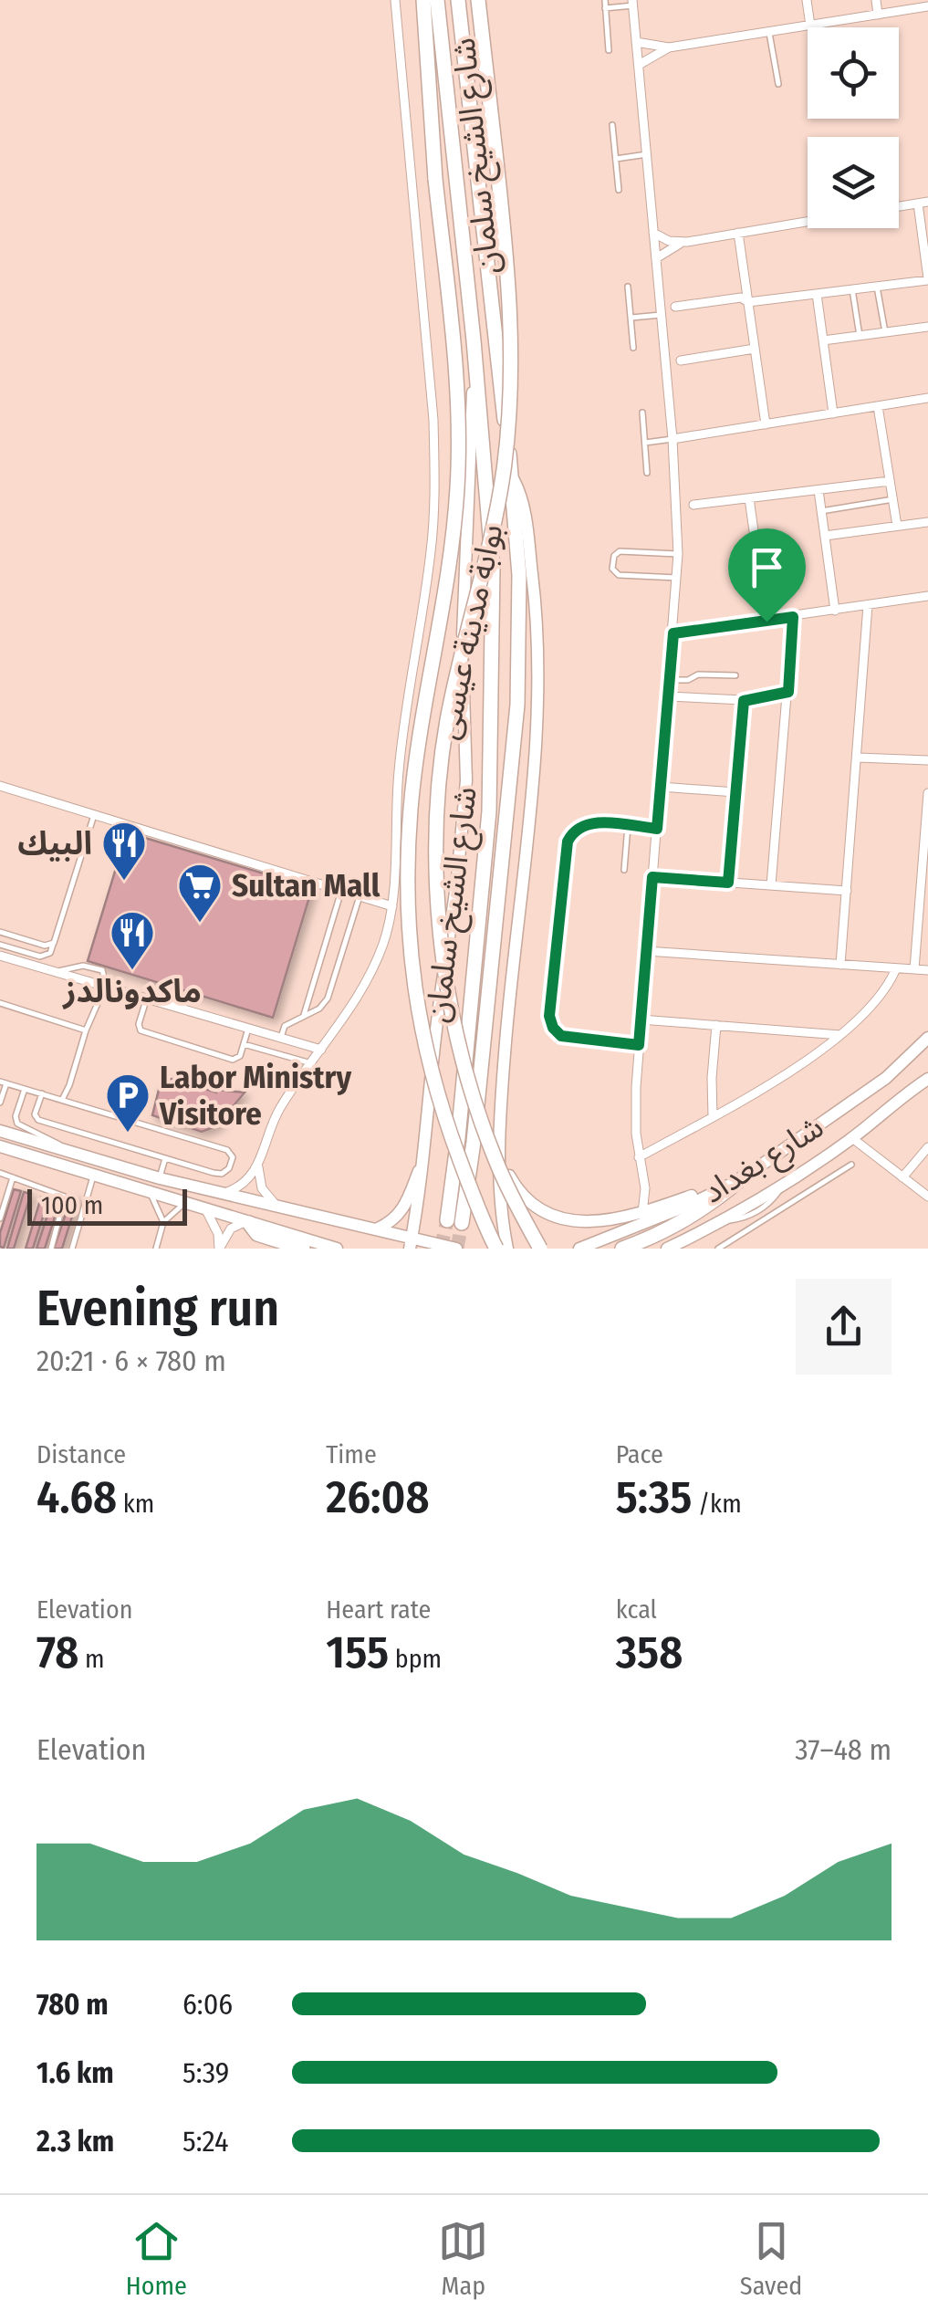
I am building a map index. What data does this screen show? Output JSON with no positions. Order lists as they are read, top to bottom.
{
  "streets": {
    "main road": ["شارع الشيخ سلمان", "بوابة مدينة عيسى", "شارع بغداد"]
  },
  "places": {
    "restaurant": ["البيك", "ماكدونالدز"],
    "supermarket": ["Sultan Mall"],
    "parking": ["Labor Ministry Visitore"]
  },
  "scale_bar": "100 m",
  "page": {
    "scale": "100 m",
    "heading": ["Evening run", "20:21 · 6 × 780 m"],
    "stats": [
      ["Distance", "4.68 km"],
      ["Time", "26:08"],
      ["Pace", "5:35 /km"],
      ["Elevation", "78 m"],
      ["Heart rate", "155 bpm"],
      ["kcal", "358"]
    ],
    "chart": ["Elevation", "37–48 m"],
    "list": [
      {
        "name": "780 m",
        "note": "6:06"
      },
      {
        "name": "1.6 km",
        "note": "5:39"
      },
      {
        "name": "2.3 km",
        "note": "5:24"
      }
    ],
    "tabs": ["Home", "Map", "Saved"]
  }
}
